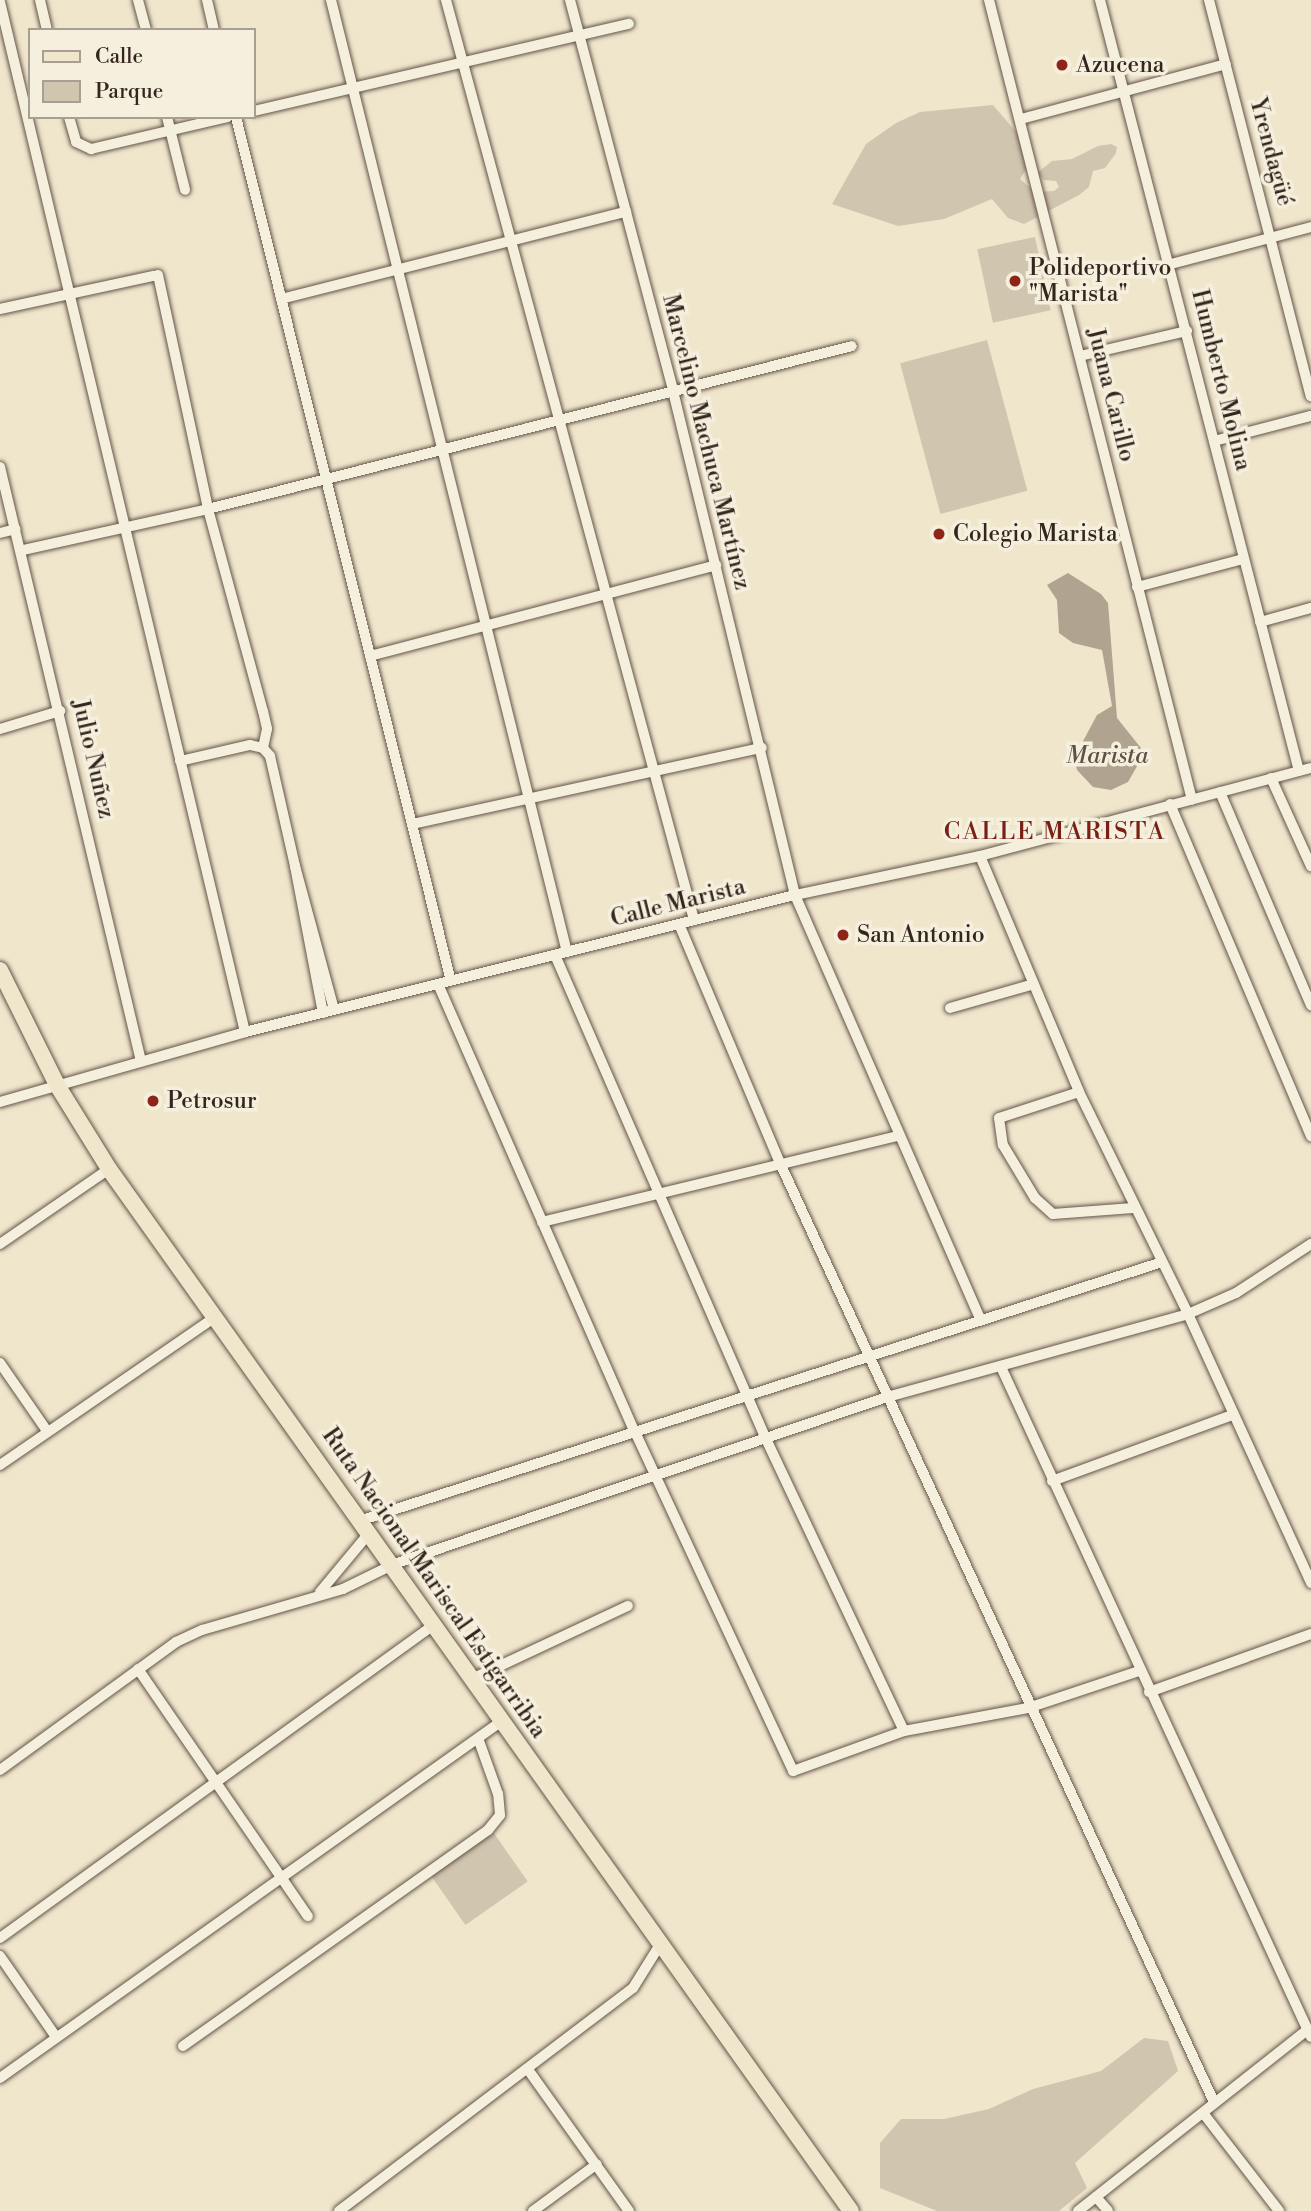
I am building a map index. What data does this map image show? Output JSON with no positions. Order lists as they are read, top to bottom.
{
  "streets": {
    "main road": ["Ruta Nacional Mariscal Estigarribia"],
    "street": [
      "Yrendagüé",
      "Humberto Molina",
      "Juana Carillo",
      "Marcelino Machuca Martínez",
      "Julio Nuñez",
      "Calle Marista"
    ]
  },
  "crossings": [
    ["Humberto Molina", "Calle Marista"],
    ["Juana Carillo", "Calle Marista"],
    ["Marcelino Machuca Martínez", "Calle Marista"],
    ["Julio Nuñez", "Calle Marista"],
    ["Calle Marista", "Ruta Nacional Mariscal Estigarribia"]
  ],
  "districts": ["CALLE MARISTA"],
  "water": ["Marista"],
  "places": [
    "Azucena",
    "Polideportivo \"Marista\"",
    "Colegio Marista",
    "San Antonio",
    "Petrosur"
  ],
  "legend": ["Calle", "Parque"]
}
